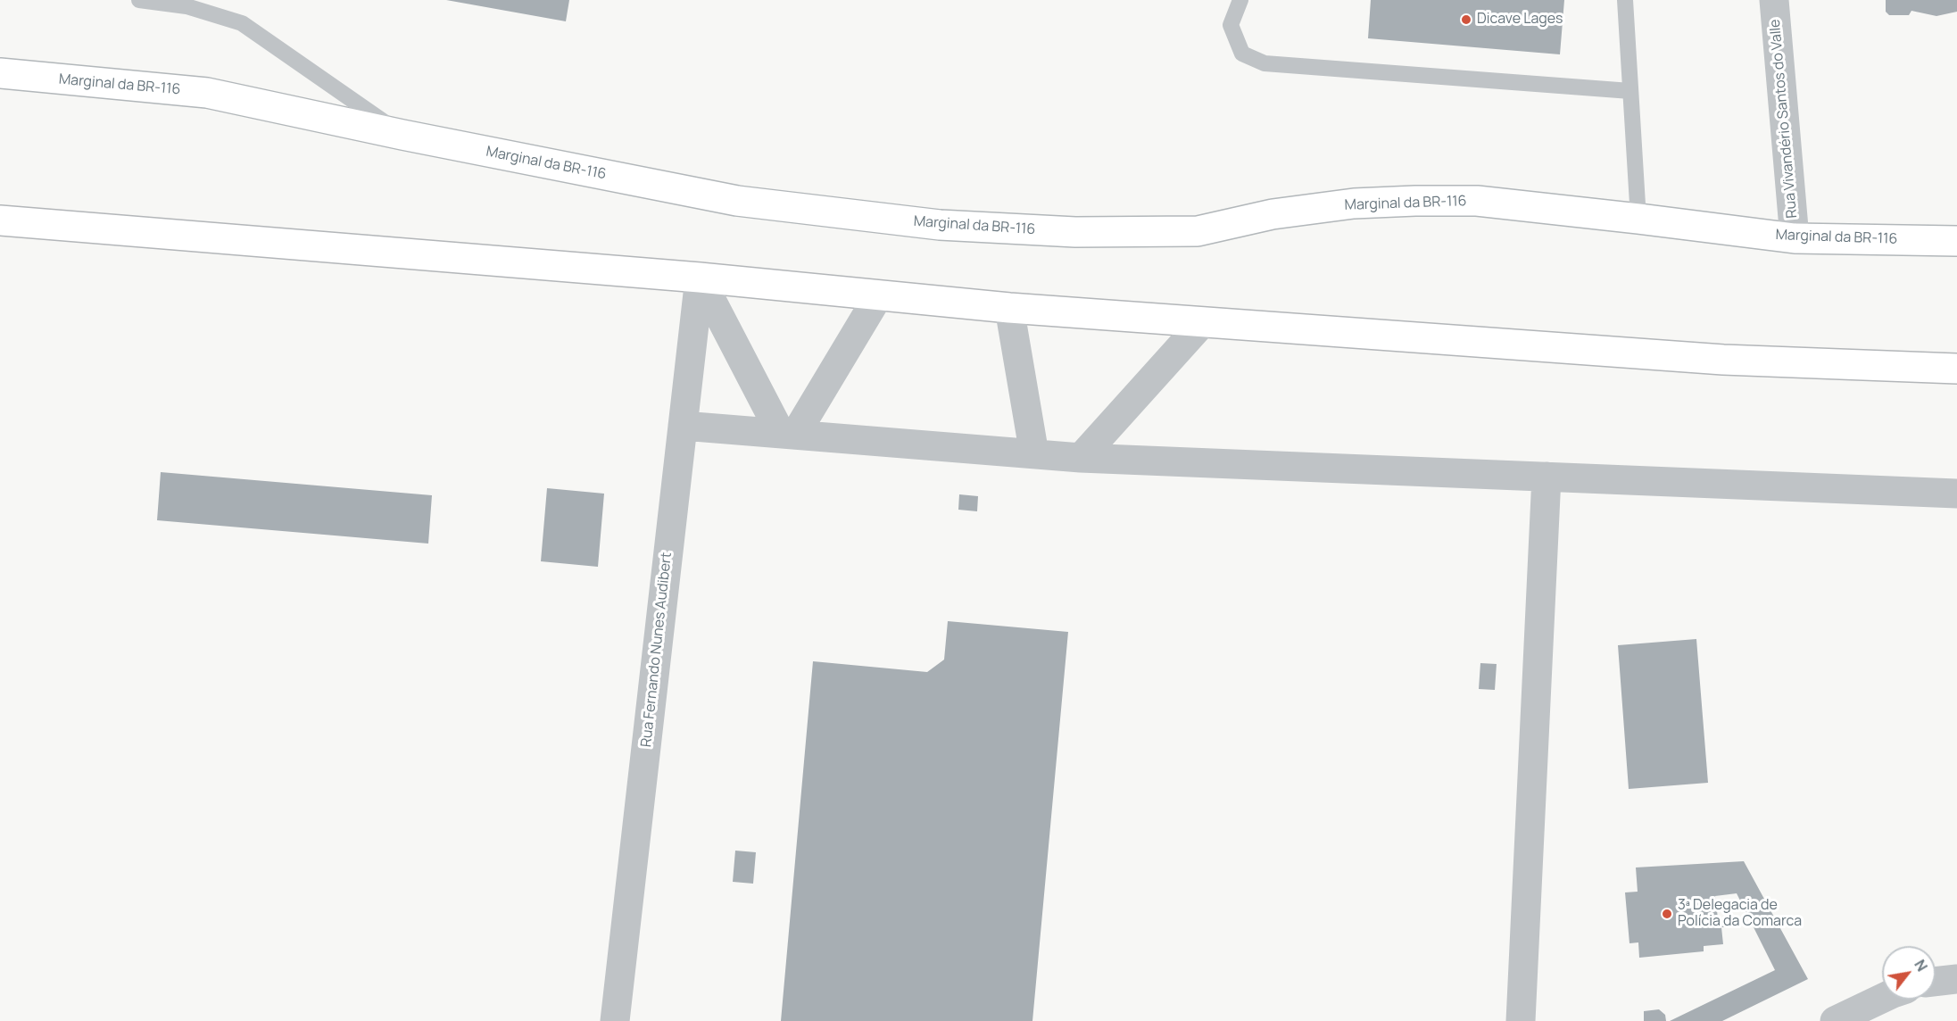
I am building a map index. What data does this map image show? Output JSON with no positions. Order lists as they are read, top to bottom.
{
  "streets": {
    "main road": ["Marginal da BR-116"],
    "street": ["Rua Vivandério Santos do Valle", "Rua Fernando Nunes Audibert"]
  },
  "crossings": [
    ["Marginal da BR-116", "Rua Vivandério Santos do Valle"]
  ],
  "places": ["Dicave Lages", "3ª Delegacia de Polícia da Comarca"],
  "north": "top right"
}
